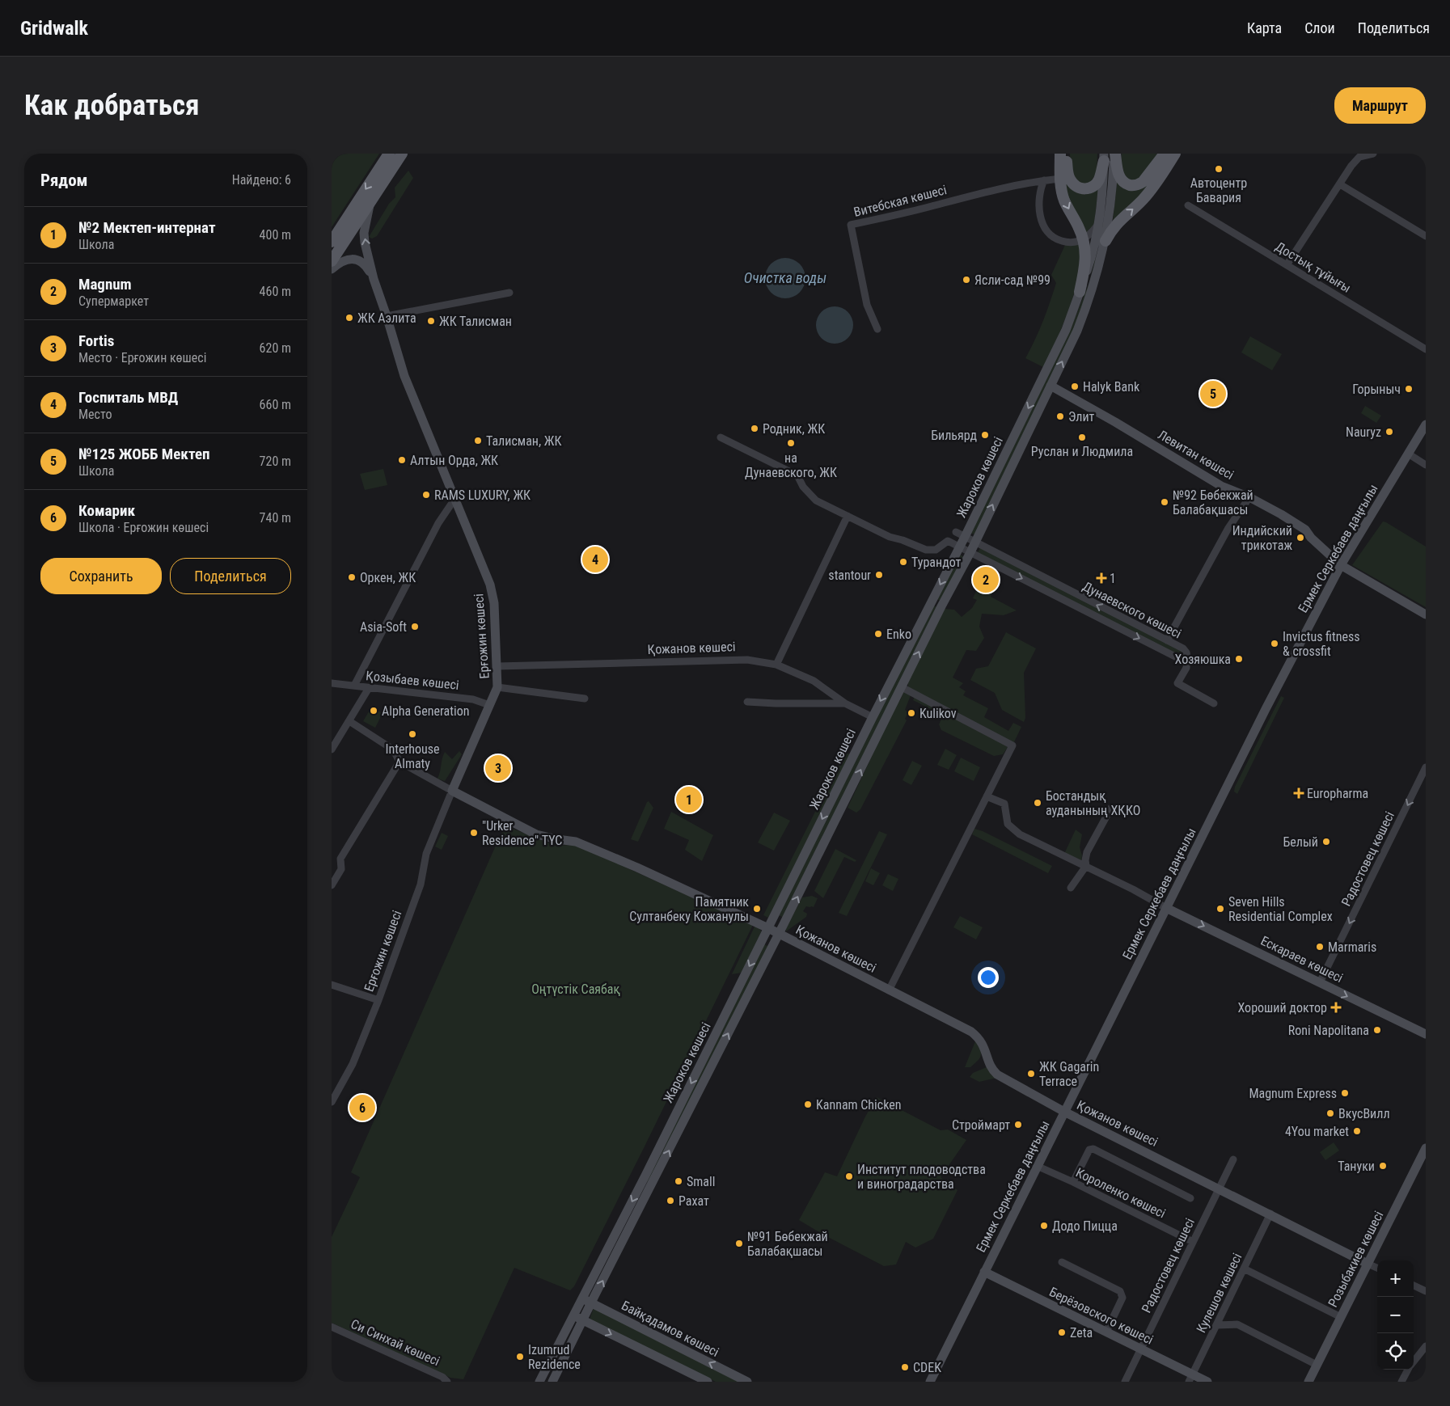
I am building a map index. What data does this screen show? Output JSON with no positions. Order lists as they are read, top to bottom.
{
  "streets": {
    "street": [
      "Витебская көшесі",
      "Достық тұйығы",
      "Левитан көшесі",
      "Жароков көшесі",
      "Ермек Серкебаев даңғылы",
      "Дунаевского көшесі",
      "Ерғожин көшесі",
      "Қожанов көшесі",
      "Қозыбаев көшесі",
      "Радостовец көшесі",
      "Ескараев көшесі",
      "Короленко көшесі",
      "Розыбакиев көшесі",
      "Кулешов көшесі",
      "Берёзовского көшесі",
      "Байқадамов көшесі",
      "Си Синхай көшесі"
    ]
  },
  "crossings": [
    ["Левитан көшесі", "Жароков көшесі"],
    ["Левитан көшесі", "Ермек Серкебаев даңғылы"],
    ["Жароков көшесі", "Дунаевского көшесі"],
    ["Жароков көшесі", "Қожанов көшесі"],
    ["Жароков көшесі", "Байқадамов көшесі"],
    ["Ермек Серкебаев даңғылы", "Қожанов көшесі"],
    ["Ермек Серкебаев даңғылы", "Ескараев көшесі"],
    ["Ермек Серкебаев даңғылы", "Короленко көшесі"],
    ["Ермек Серкебаев даңғылы", "Берёзовского көшесі"],
    ["Ерғожин көшесі", "Қожанов көшесі"],
    ["Ерғожин көшесі", "Қозыбаев көшесі"],
    ["Қожанов көшесі", "Радостовец көшесі"],
    ["Қожанов көшесі", "Розыбакиев көшесі"],
    ["Қожанов көшесі", "Кулешов көшесі"],
    ["Радостовец көшесі", "Ескараев көшесі"],
    ["Радостовец көшесі", "Короленко көшесі"],
    ["Радостовец көшесі", "Берёзовского көшесі"],
    ["Кулешов көшесі", "Берёзовского көшесі"]
  ],
  "one_way": ["Радостовец көшесі", "Ескараев көшесі"],
  "water": ["Очистка воды"],
  "parks": ["Оңтүстік Саябақ"],
  "places": {
    "other": [
      "Автоцентр Бавария",
      "Ясли-сад №99",
      "ЖК Аэлита",
      "ЖК Талисман",
      "Halyk Bank",
      "Горыныч",
      "Элит",
      "Родник, ЖК",
      "Nauryz",
      "Бильярд",
      "Руслан и Людмила",
      "Талисман, ЖК",
      "на Дунаевского, ЖК",
      "Алтын Орда, ЖК",
      "RAMS LUXURY, ЖК",
      "№92 Бөбекжай Балабақшасы",
      "Индийский трикотаж",
      "Турандот",
      "stantour",
      "Оркен, ЖК",
      "Asia-Soft",
      "Enko",
      "Invictus fitness & crossfit",
      "Хозяюшка",
      "Alpha Generation",
      "Kulikov",
      "Interhouse Almaty",
      "Бостандық ауданының ХҚКО",
      "\"Urker Residence\" ТҮС",
      "Белый",
      "Памятник Султанбеку Кожанулы",
      "Seven Hills Residential Complex",
      "Marmaris",
      "Roni Napolitana",
      "ЖК Gagarin Terrace",
      "Magnum Express",
      "Kannam Chicken",
      "ВкусВилл",
      "Строймарт",
      "4You market",
      "Тануки",
      "Институт плодоводства и виноградарства",
      "Small",
      "Рахат",
      "Додо Пицца",
      "№91 Бөбекжай Балабақшасы",
      "Zeta",
      "Izumrud Rezidence",
      "CDEK"
    ],
    "health": ["1", "Europharma", "Хороший доктор"]
  },
  "page": {
    "header": "Gridwalk",
    "nav": ["Карта", "Слои", "Поделиться"],
    "buttons": [
      "Маршрут",
      ["Сохранить", "Поделиться"]
    ],
    "title": "Как добраться",
    "heading": ["Рядом", "Найдено: 6"],
    "list": [
      {
        "mark": "1",
        "name": "№2 Мектеп-интернат",
        "note": "Школа",
        "value": "400 m"
      },
      {
        "mark": "2",
        "name": "Magnum",
        "note": "Супермаркет",
        "value": "460 m"
      },
      {
        "mark": "3",
        "name": "Fortis",
        "note": "Место · Ерғожин көшесі",
        "value": "620 m"
      },
      {
        "mark": "4",
        "name": "Госпиталь МВД",
        "note": "Место",
        "value": "660 m"
      },
      {
        "mark": "5",
        "name": "№125 ЖОББ Мектеп",
        "note": "Школа",
        "value": "720 m"
      },
      {
        "mark": "6",
        "name": "Комарик",
        "note": "Школа · Ерғожин көшесі",
        "value": "740 m"
      }
    ],
    "pins": [
      "5",
      "4",
      "2",
      "3",
      "1",
      "6"
    ],
    "map_buttons": ["+", "−"]
  }
}
